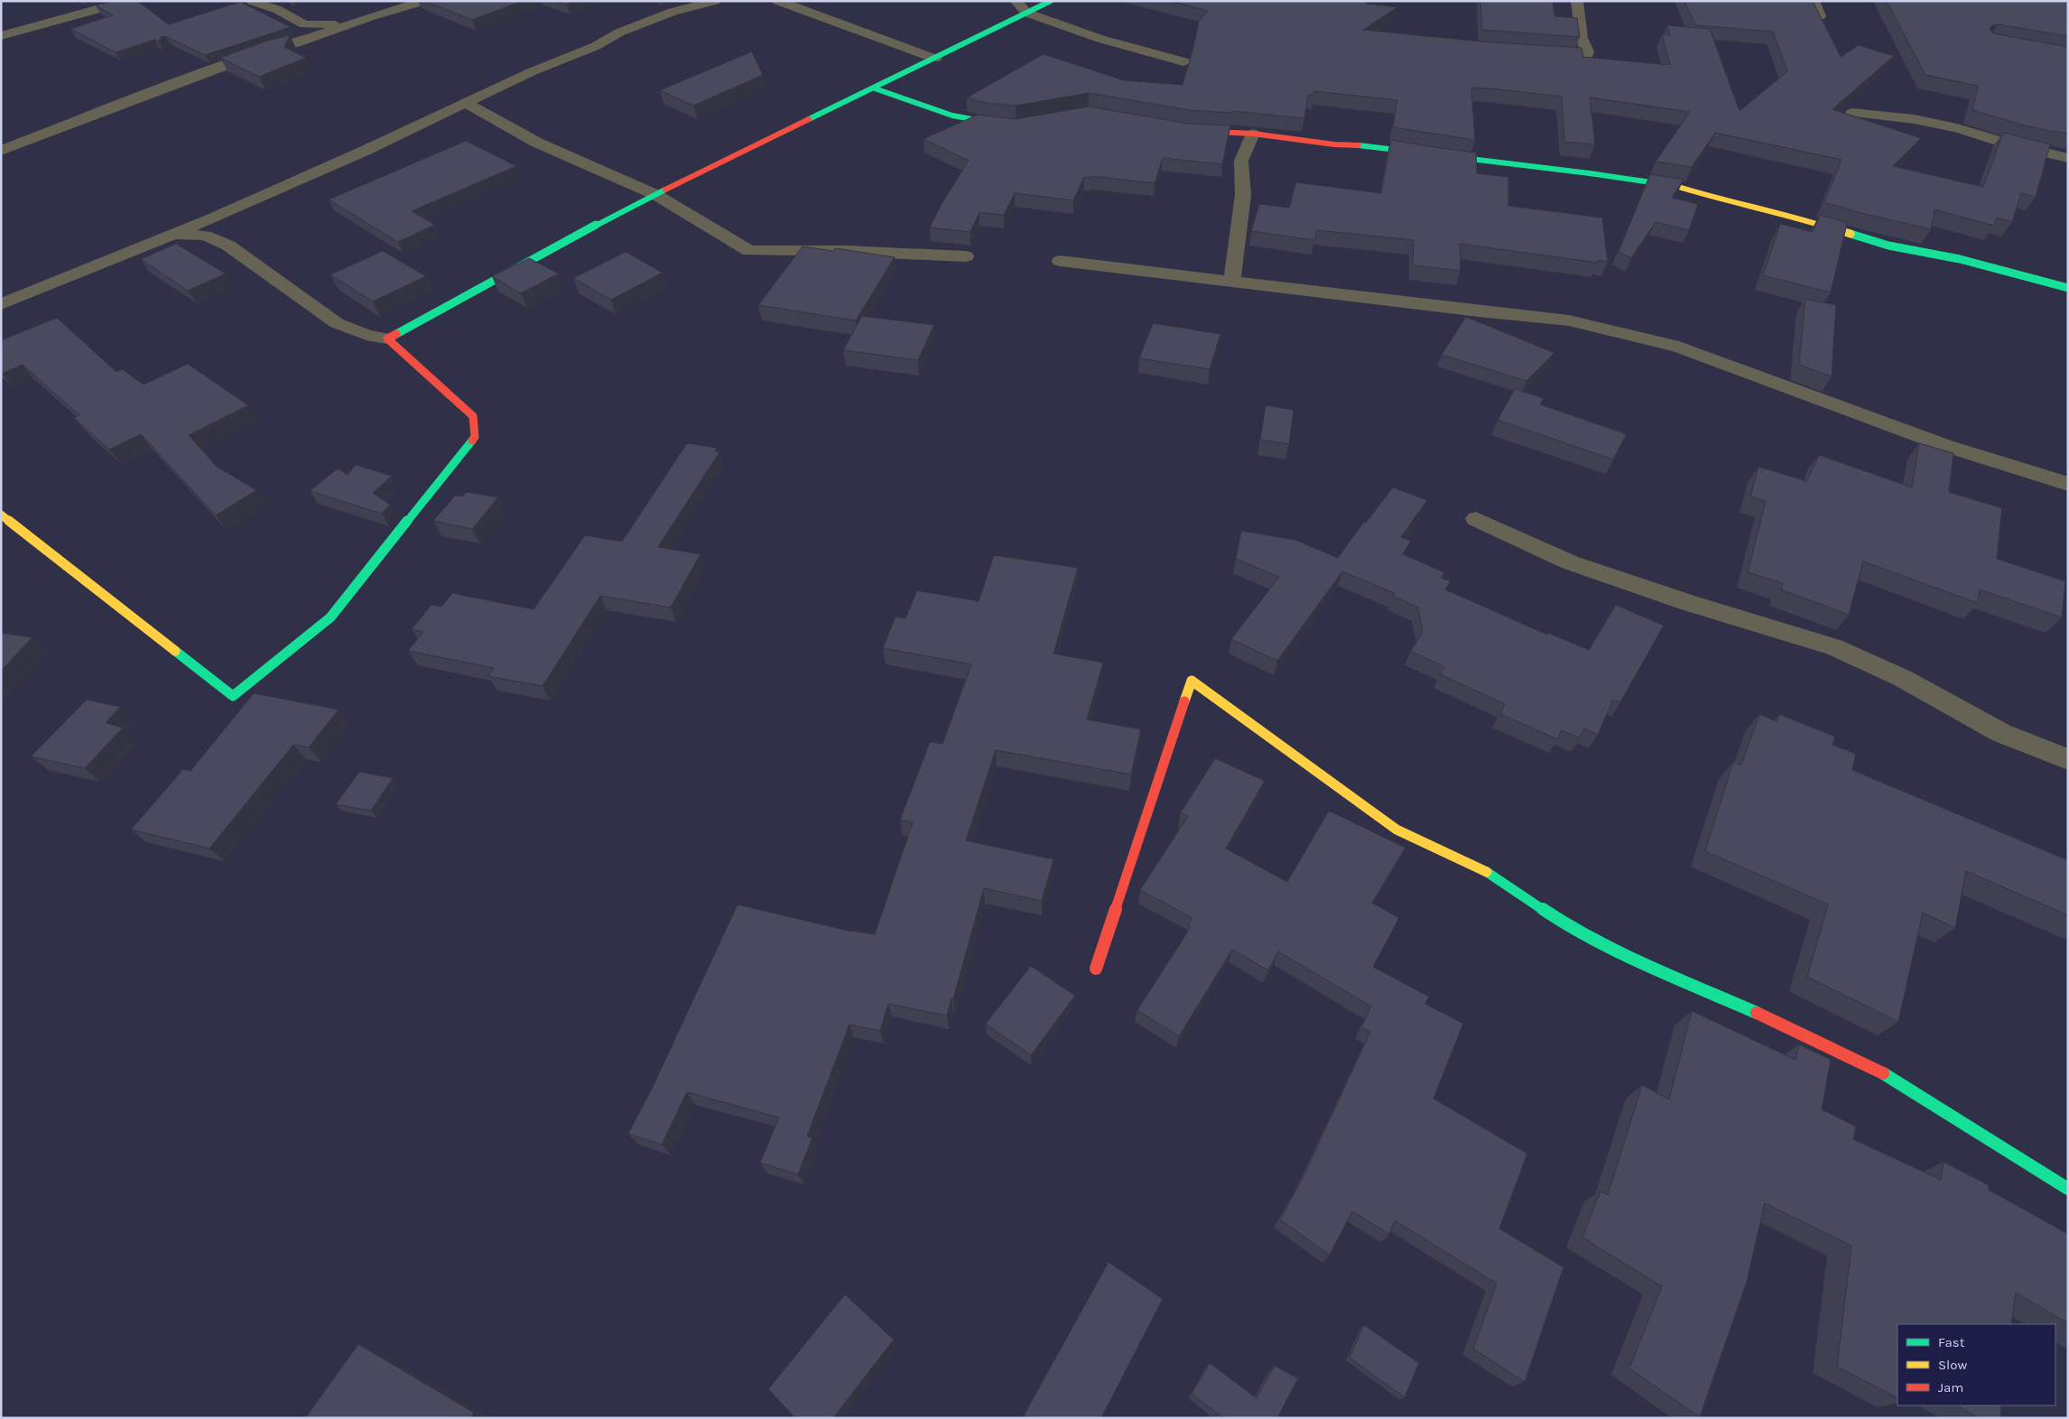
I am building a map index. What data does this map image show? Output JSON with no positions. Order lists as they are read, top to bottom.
{
  "legend": ["Fast", "Slow", "Jam"]
}
